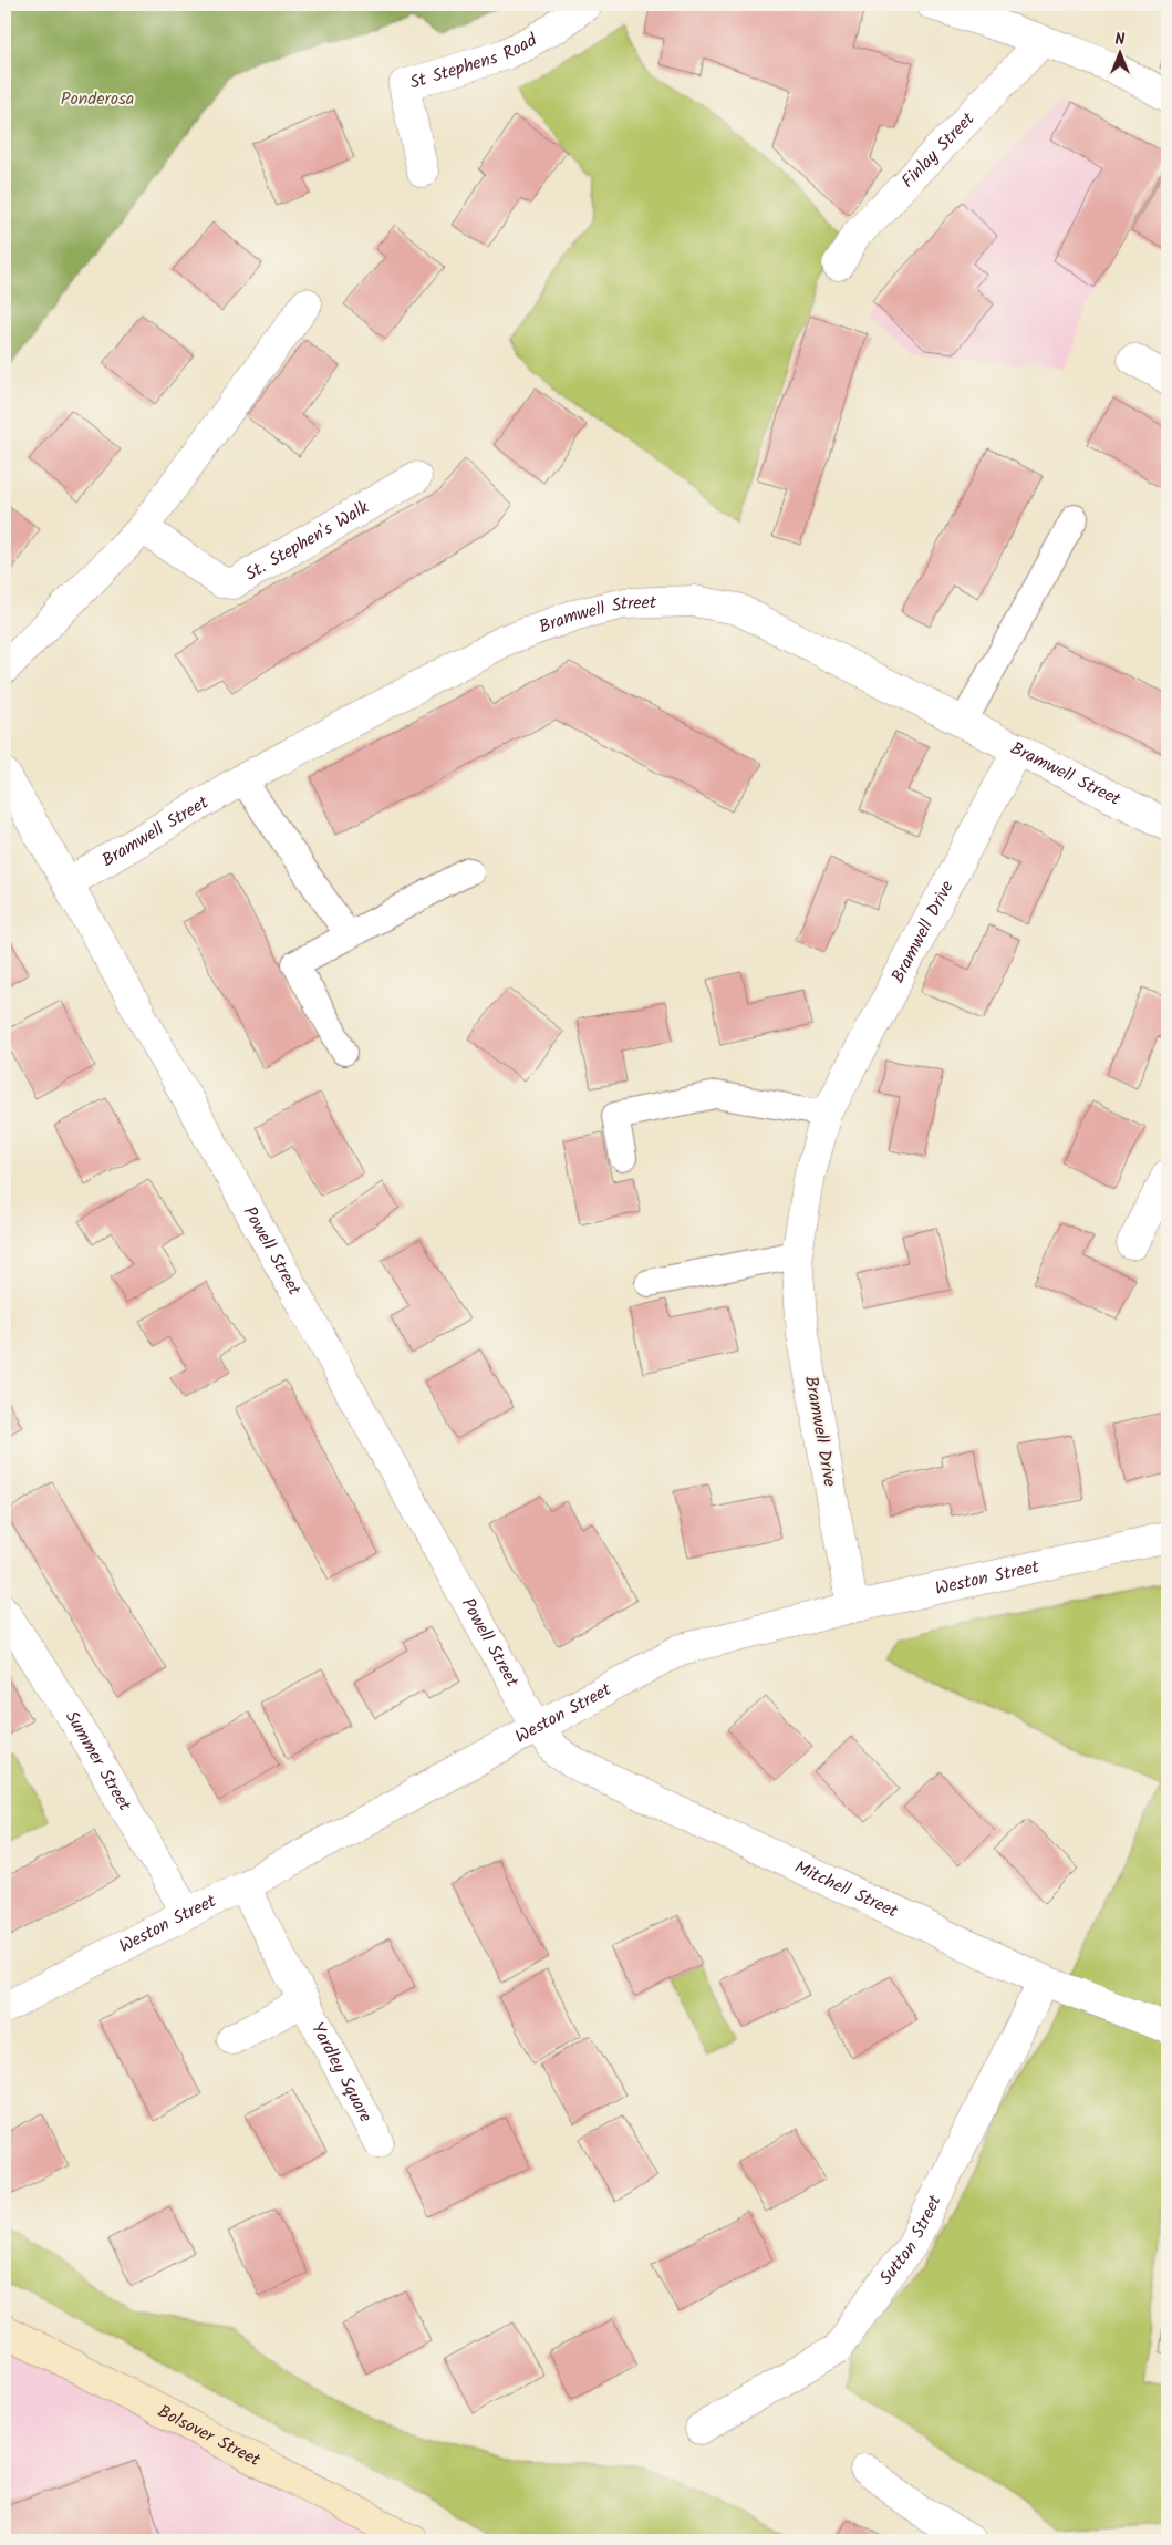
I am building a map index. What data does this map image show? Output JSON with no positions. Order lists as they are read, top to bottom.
{
  "streets": {
    "street": [
      "St Stephens Road",
      "Finlay Street",
      "St. Stephen's Walk",
      "Bramwell Street",
      "Bramwell Drive",
      "Powell Street",
      "Weston Street",
      "Summer Street",
      "Mitchell Street",
      "Yardley Square",
      "Sutton Street",
      "Bolsover Street"
    ]
  },
  "crossings": [
    ["Bramwell Street", "Bramwell Drive"],
    ["Bramwell Street", "Powell Street"],
    ["Bramwell Drive", "Weston Street"],
    ["Powell Street", "Weston Street"],
    ["Powell Street", "Mitchell Street"],
    ["Weston Street", "Summer Street"],
    ["Weston Street", "Mitchell Street"],
    ["Weston Street", "Yardley Square"],
    ["Mitchell Street", "Sutton Street"]
  ],
  "parks": ["Ponderosa"],
  "north": "top"
}
